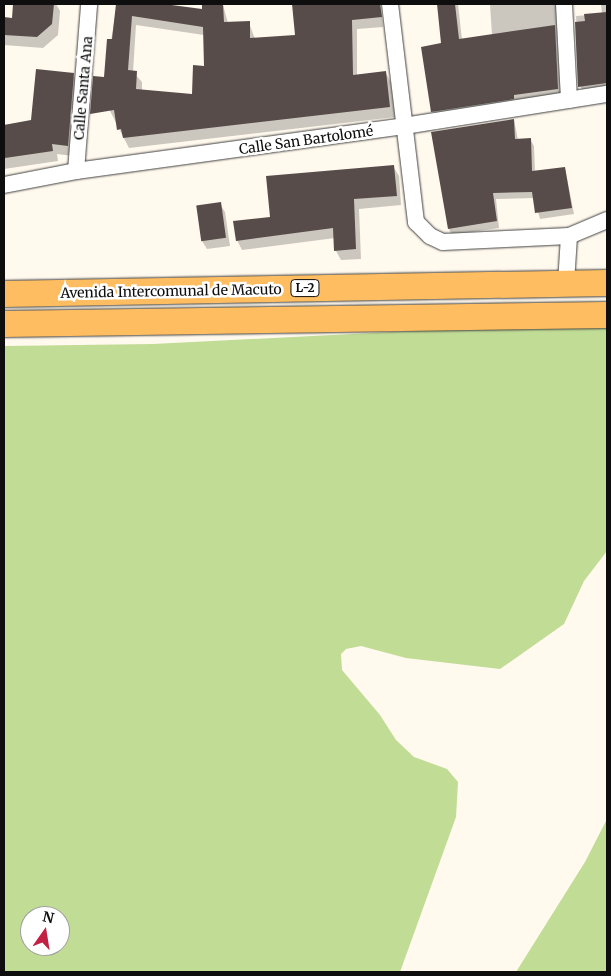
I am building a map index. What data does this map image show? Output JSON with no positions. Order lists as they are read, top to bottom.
{
  "streets": {
    "main road": ["L-2", "Avenida Intercomunal de Macuto"],
    "street": ["Calle Santa Ana", "Calle San Bartolomé"]
  },
  "crossings": [
    ["Calle Santa Ana", "Calle San Bartolomé"]
  ],
  "north": "top"
}
